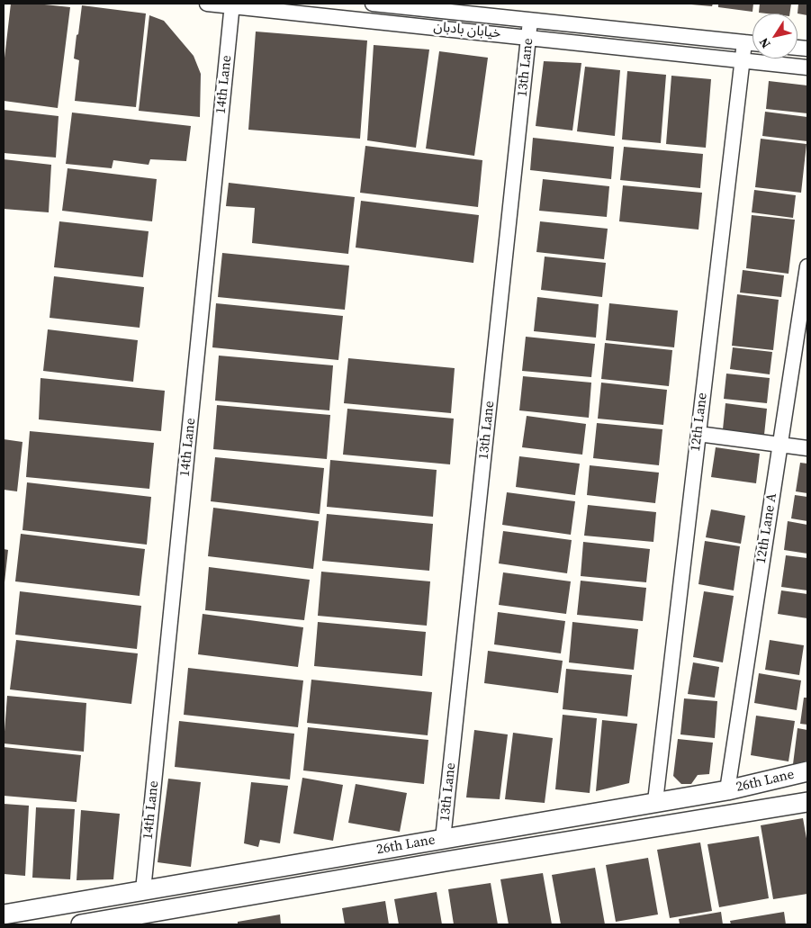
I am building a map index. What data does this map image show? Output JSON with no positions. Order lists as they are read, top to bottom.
{
  "streets": {
    "street": [
      "خیابان بادبان",
      "13th Lane",
      "14th Lane",
      "12th Lane",
      "12th Lane A",
      "26th Lane"
    ]
  },
  "crossings": [
    ["خیابان بادبان", "13th Lane"],
    ["خیابان بادبان", "14th Lane"],
    ["خیابان بادبان", "12th Lane"],
    ["13th Lane", "26th Lane"],
    ["14th Lane", "26th Lane"],
    ["12th Lane", "26th Lane"],
    ["12th Lane A", "26th Lane"]
  ],
  "north": "bottom left"
}
